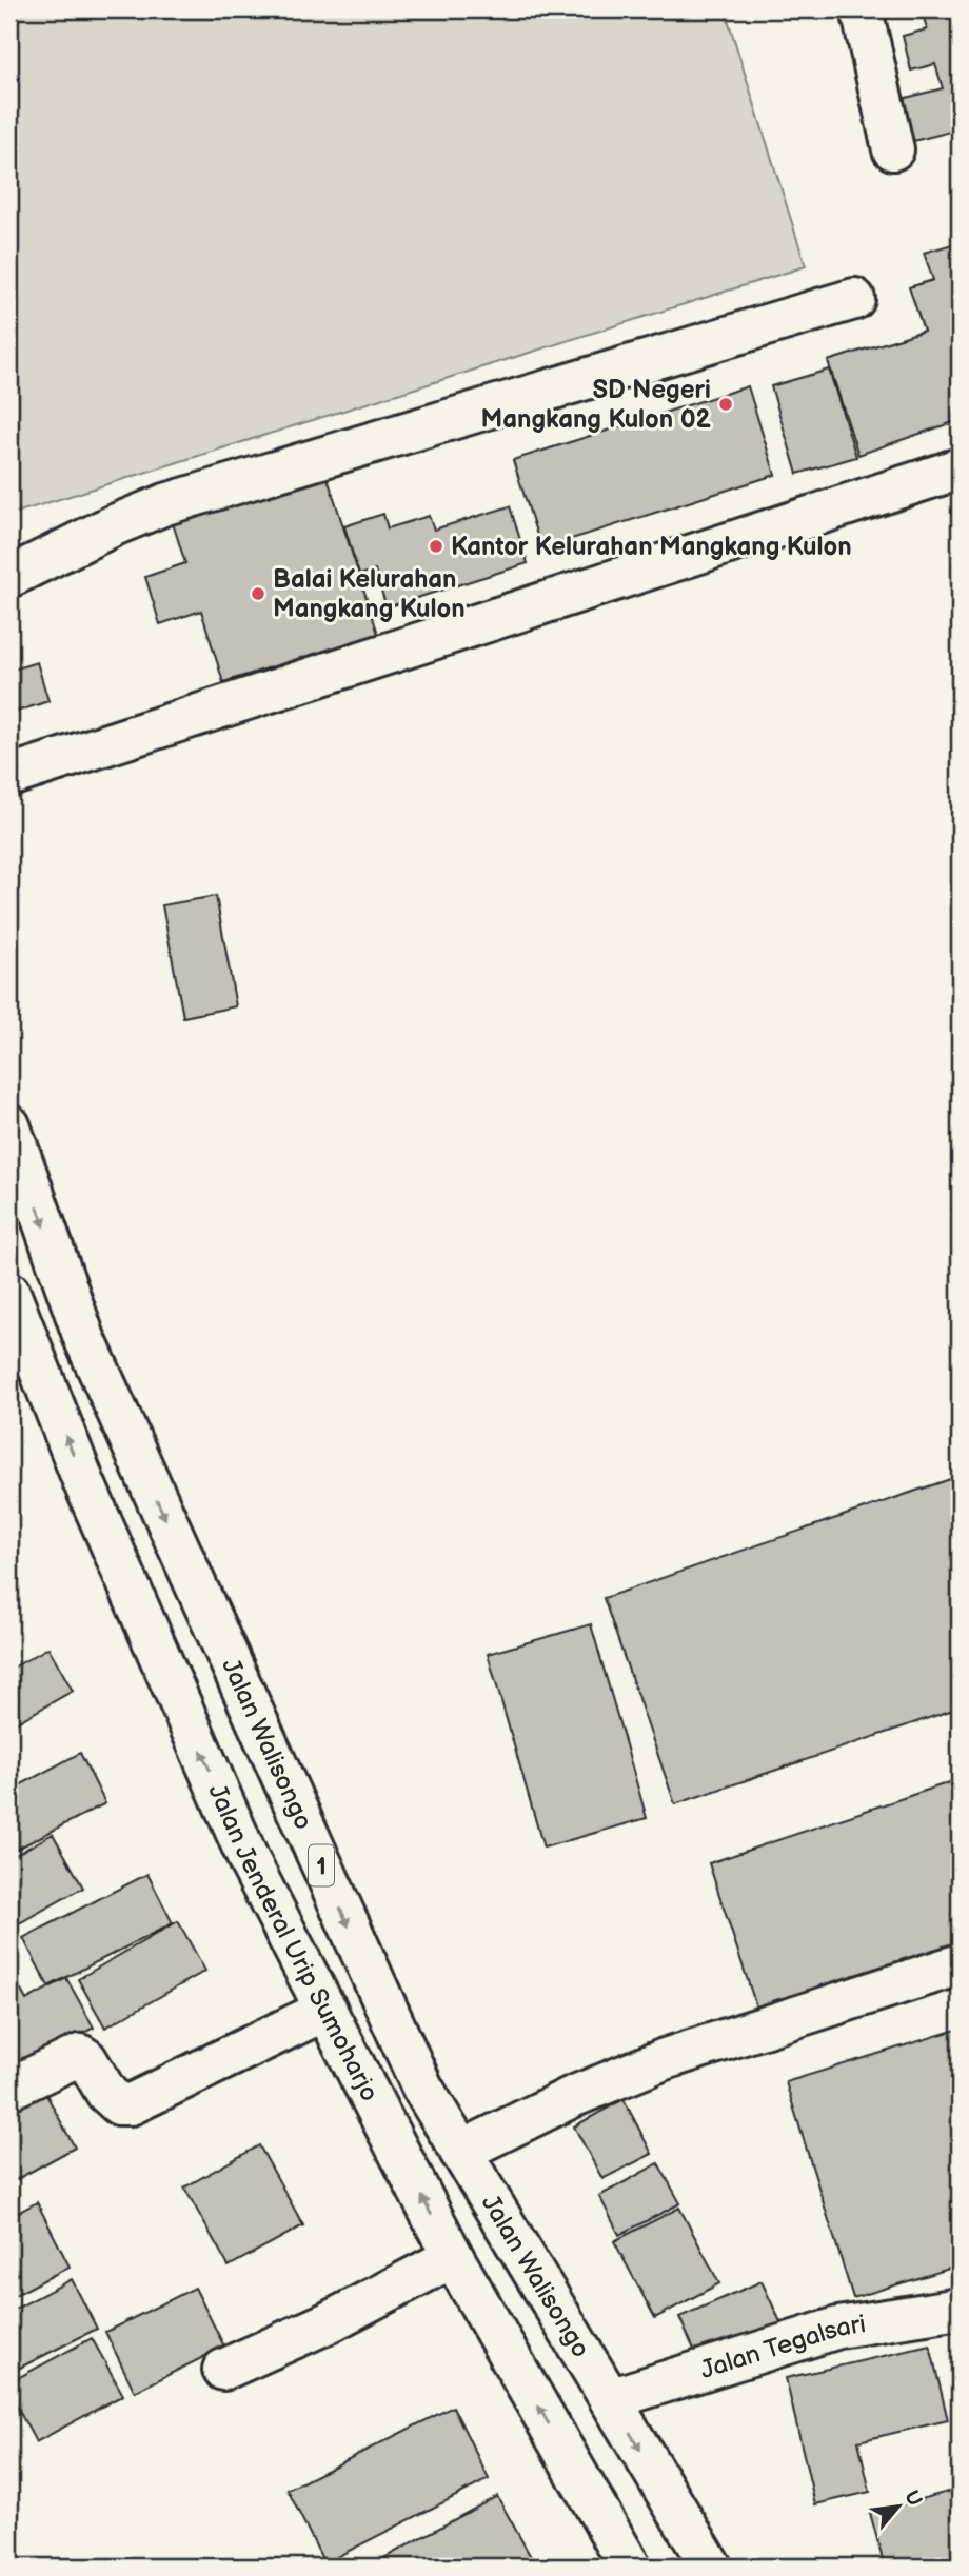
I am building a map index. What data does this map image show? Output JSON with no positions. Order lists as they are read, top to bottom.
{
  "streets": {
    "main road": [
      "Jalan Walisongo",
      "1",
      "Jalan Jenderal Urip Sumoharjo",
      "Jalan Tegalsari"
    ]
  },
  "crossings": [
    ["Jalan Walisongo", "Jalan Tegalsari"]
  ],
  "one_way": ["Jalan Walisongo", "Jalan Jenderal Urip Sumoharjo"],
  "places": ["SD Negeri Mangkang Kulon 02", "Kantor Kelurahan Mangkang Kulon", "Balai Kelurahan Mangkang Kulon"],
  "north": "top right"
}
